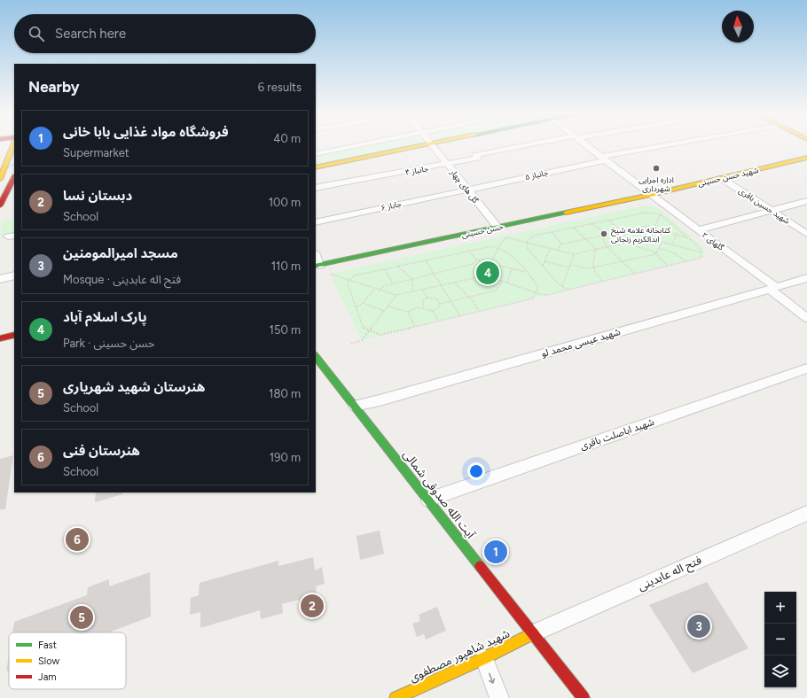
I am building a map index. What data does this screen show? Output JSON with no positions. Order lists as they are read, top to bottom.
{
  "streets": {
    "street": [
      "جانباز ۴",
      "جانباز ۵",
      "شهید حسن حسینی",
      "گل های چهار",
      "جاباز ۶",
      "شهید حسین باقری",
      "حسن حسینی",
      "گلهای ۲",
      "شهید عیسی محمد لو",
      "شهید اباصلت باقری",
      "آیت الله صدوقی شمالی",
      "فتح اله عابدینی",
      "شهید شاهپور مصطفوی"
    ]
  },
  "crossings": [
    ["جانباز ۴", "گل های چهار"],
    ["جانباز ۵", "گل های چهار"],
    ["جانباز ۵", "جاباز ۶"],
    ["جانباز ۵", "گلهای ۲"],
    ["شهید حسن حسینی", "شهید حسین باقری"],
    ["شهید حسن حسینی", "حسن حسینی"],
    ["شهید حسن حسینی", "گلهای ۲"],
    ["گل های چهار", "جاباز ۶"],
    ["گل های چهار", "حسن حسینی"],
    ["حسن حسینی", "گلهای ۲"],
    ["گلهای ۲", "شهید عیسی محمد لو"],
    ["شهید عیسی محمد لو", "آیت الله صدوقی شمالی"],
    ["شهید اباصلت باقری", "آیت الله صدوقی شمالی"],
    ["آیت الله صدوقی شمالی", "فتح اله عابدینی"],
    ["آیت الله صدوقی شمالی", "شهید شاهپور مصطفوی"],
    ["فتح اله عابدینی", "شهید شاهپور مصطفوی"]
  ],
  "places": ["اداره اجرایی شهرداری", "کتابخانه علامه شیخ ابدالکریم زنجانی"],
  "legend": ["Fast", "Slow", "Jam"],
  "north": "top",
  "page": {
    "search": "Search here",
    "heading": ["Nearby", "6 results"],
    "list": [
      {
        "mark": "1",
        "name": "فروشگاه مواد غذایی بابا خانی",
        "note": "Supermarket",
        "value": "40 m"
      },
      {
        "mark": "2",
        "name": "دبستان نسا",
        "note": "School",
        "value": "100 m"
      },
      {
        "mark": "3",
        "name": "مسجد امیرالمومنین",
        "note": "Mosque · فتح اله عابدینی",
        "value": "110 m"
      },
      {
        "mark": "4",
        "name": "پارک اسلام آباد",
        "note": "Park · حسن حسینی",
        "value": "150 m"
      },
      {
        "mark": "5",
        "name": "هنرستان شهید شهریاری",
        "note": "School",
        "value": "180 m"
      },
      {
        "mark": "6",
        "name": "هنرستان فنی",
        "note": "School",
        "value": "190 m"
      }
    ],
    "pins": [
      "4",
      "6",
      "1",
      "2",
      "5",
      "3"
    ],
    "map_buttons": ["+", "−"]
  }
}
